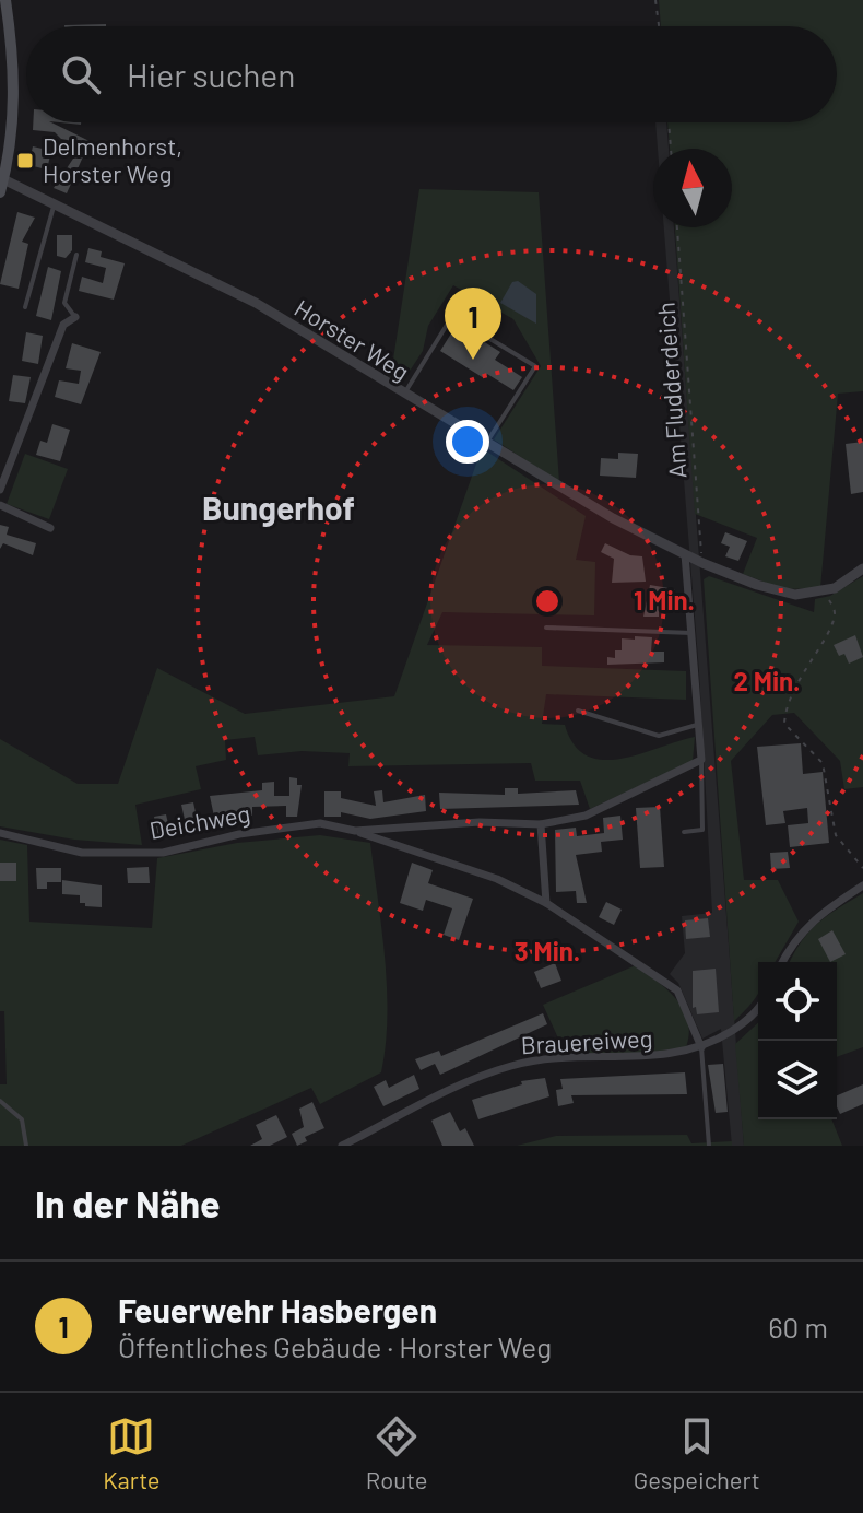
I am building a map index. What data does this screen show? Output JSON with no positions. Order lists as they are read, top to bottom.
{
  "streets": {
    "street": ["Horster Weg", "Deichweg", "Brauereiweg"],
    "path": ["Am Fludderdeich"]
  },
  "crossings": [
    ["Horster Weg", "Am Fludderdeich"],
    ["Deichweg", "Brauereiweg"]
  ],
  "districts": ["Bungerhof"],
  "places": {
    "transit": ["Delmenhorst, Horster Weg"]
  },
  "north": "top",
  "page": {
    "search": "Hier suchen",
    "pins": "1",
    "heading": "In der Nähe",
    "list": [
      {
        "mark": "1",
        "name": "Feuerwehr Hasbergen",
        "note": "Öffentliches Gebäude · Horster Weg",
        "value": "60 m"
      }
    ],
    "nav": ["Karte", "Route", "Gespeichert"]
  },
  "rings": ["1 Min.", "2 Min.", "3 Min."]
}
